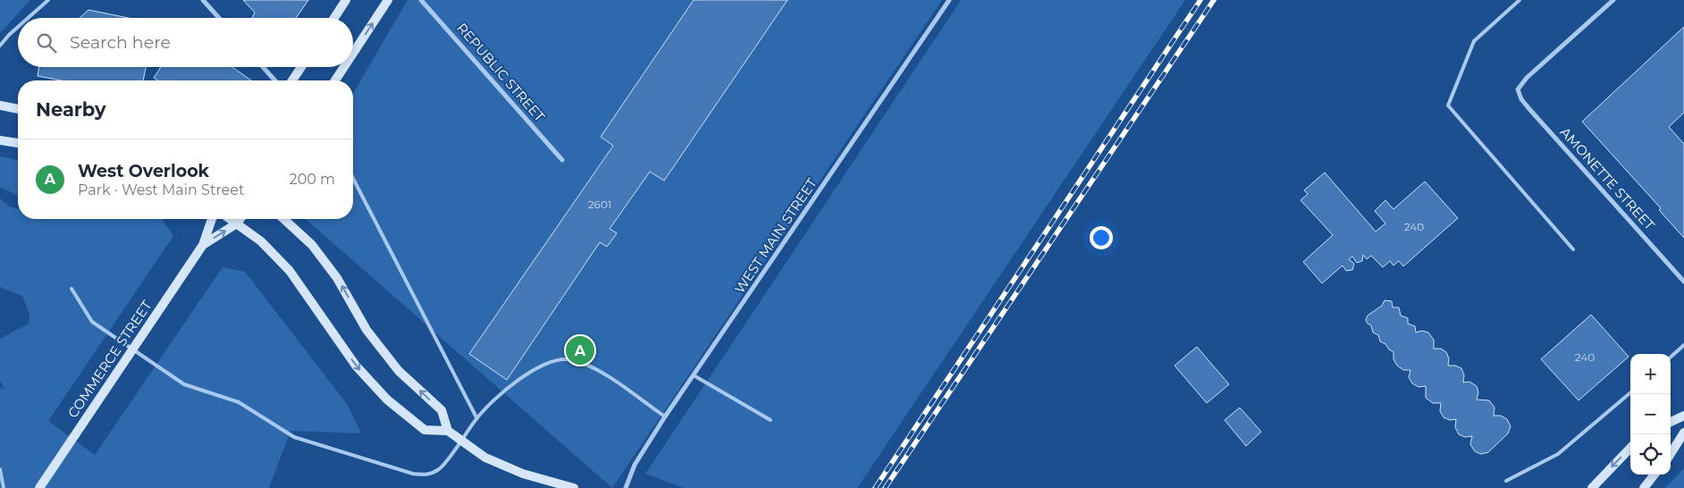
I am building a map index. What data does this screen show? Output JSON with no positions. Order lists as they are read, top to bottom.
{
  "streets": {
    "main road": ["COMMERCE STREET"],
    "street": ["REPUBLIC STREET", "AMONETTE STREET", "WEST MAIN STREET"]
  },
  "house_numbers": ["2601", "240", "240"],
  "page": {
    "search": "Search here",
    "heading": "Nearby",
    "list": [
      {
        "mark": "A",
        "name": "West Overlook",
        "note": "Park · West Main Street",
        "value": "200 m"
      }
    ],
    "pins": "A",
    "map_buttons": ["+", "−"]
  }
}
